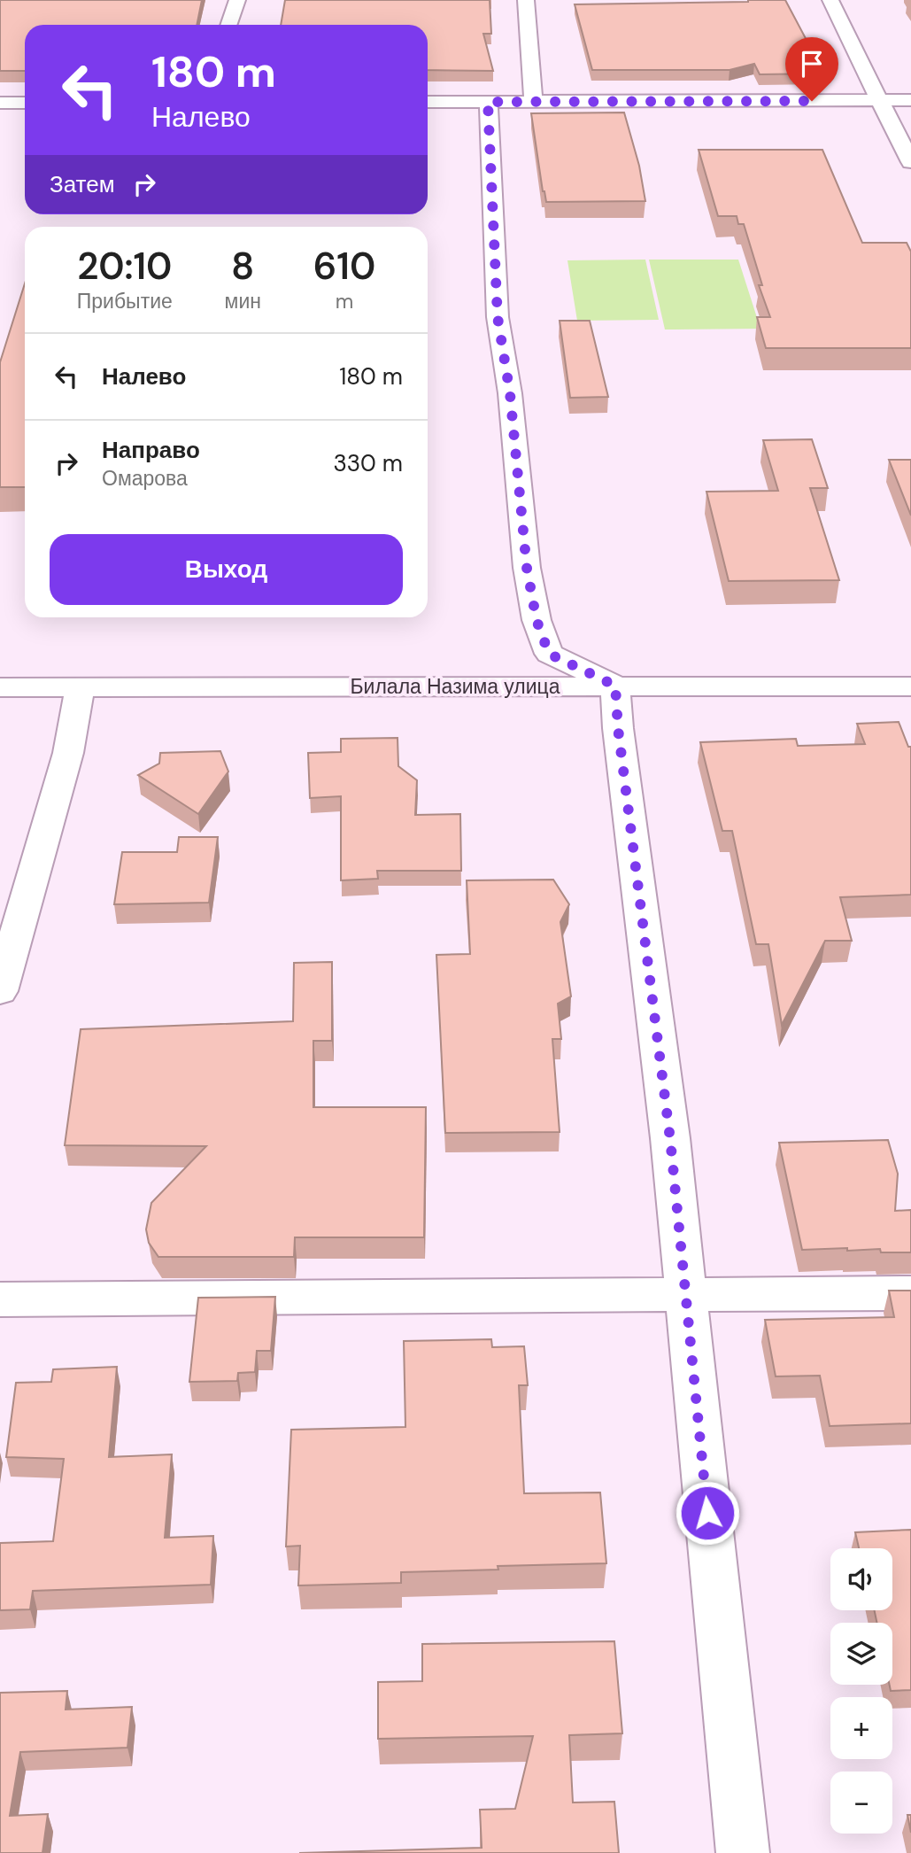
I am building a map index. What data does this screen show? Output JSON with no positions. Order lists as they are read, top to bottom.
{
  "streets": {
    "street": ["Билала Назима улица"]
  },
  "page": {
    "turn": ["180 m", "Налево"],
    "then": "Затем",
    "eta": [
      "20:10",
      "Прибытие",
      "8",
      "мин",
      "610",
      "m"
    ],
    "list": [
      {
        "name": "Налево",
        "value": "180 m"
      },
      {
        "name": "Направо",
        "note": "Омарова",
        "value": "330 m"
      }
    ],
    "buttons": "Выход",
    "map_buttons": ["+", "−"]
  }
}
